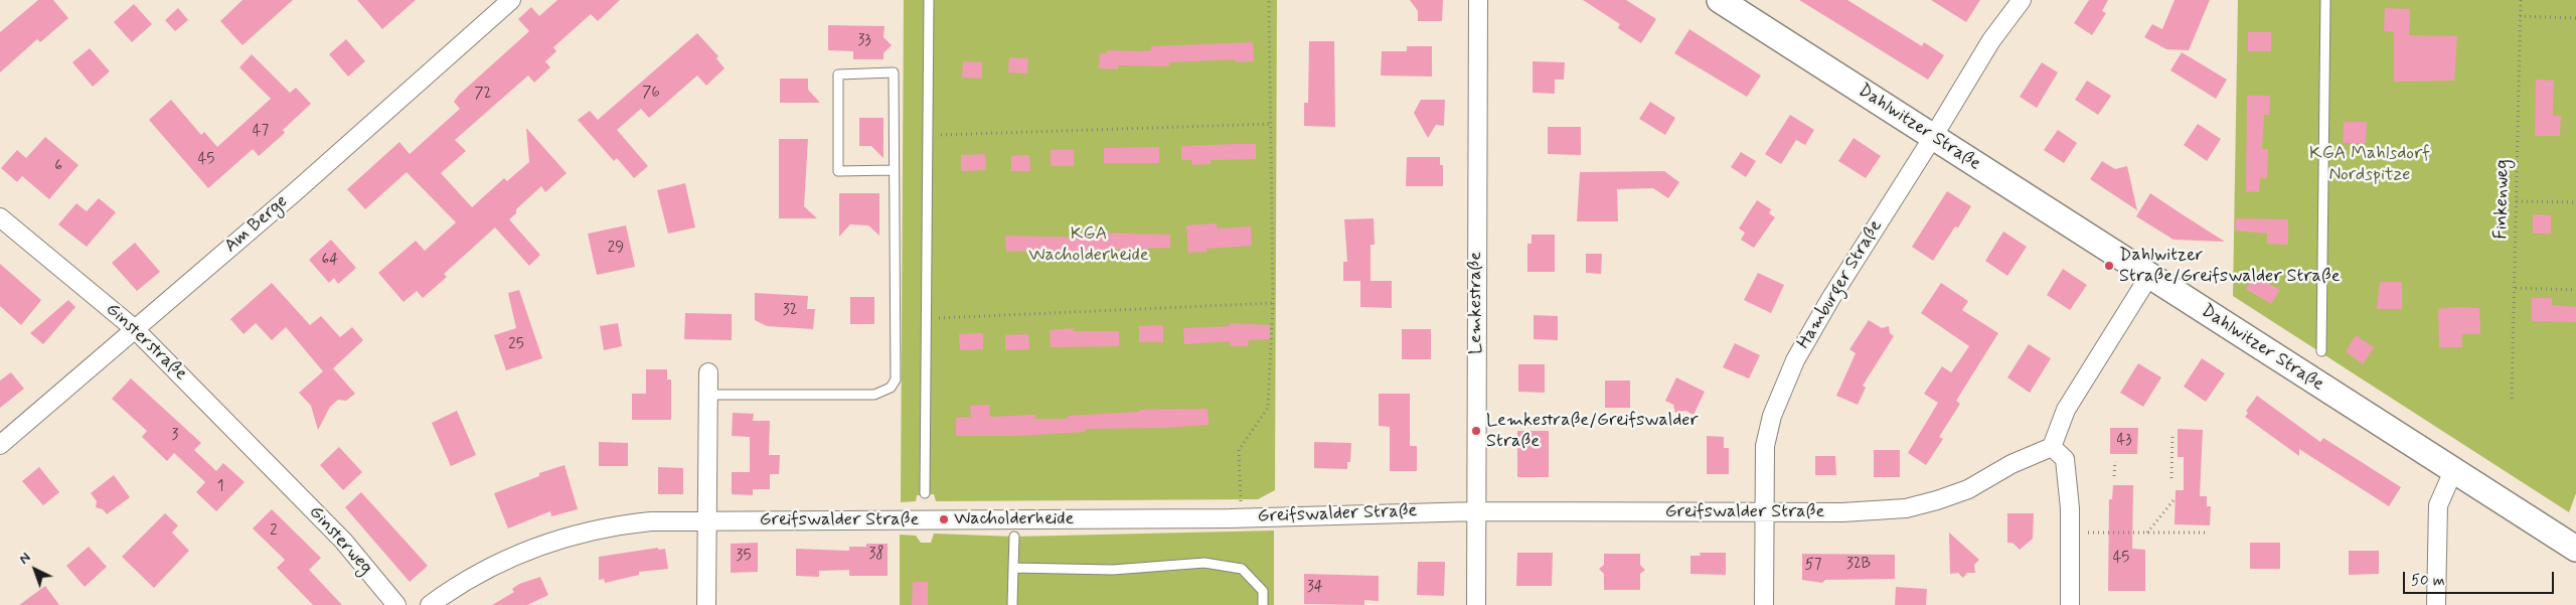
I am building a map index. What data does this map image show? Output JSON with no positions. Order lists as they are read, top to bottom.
{
  "streets": {
    "main road": ["Dahlwitzer Straße"],
    "street": [
      "Am Berge",
      "Hamburger Straße",
      "Lemkestraße",
      "Ginsterstraße",
      "Greifswalder Straße",
      "Ginsterweg"
    ],
    "path": ["Finkenweg"]
  },
  "crossings": [
    ["Dahlwitzer Straße", "Hamburger Straße"],
    ["Am Berge", "Ginsterstraße"],
    ["Hamburger Straße", "Greifswalder Straße"],
    ["Lemkestraße", "Greifswalder Straße"],
    ["Ginsterstraße", "Ginsterweg"]
  ],
  "parks": ["KGA Mahlsdorf Nordspitze", "KGA Wacholderheide"],
  "places": ["Dahlwitzer Straße/Greifswalder Straße", "Lemkestraße/Greifswalder Straße", "Wacholderheide"],
  "house_numbers": [
    "33",
    "76",
    "72",
    "47",
    "45",
    "6",
    "29",
    "64",
    "32",
    "25",
    "3",
    "43",
    "1",
    "2",
    "38",
    "35",
    "45",
    "32B",
    "57",
    "34"
  ],
  "scale_bar": "50 m",
  "north": "top left"
}
